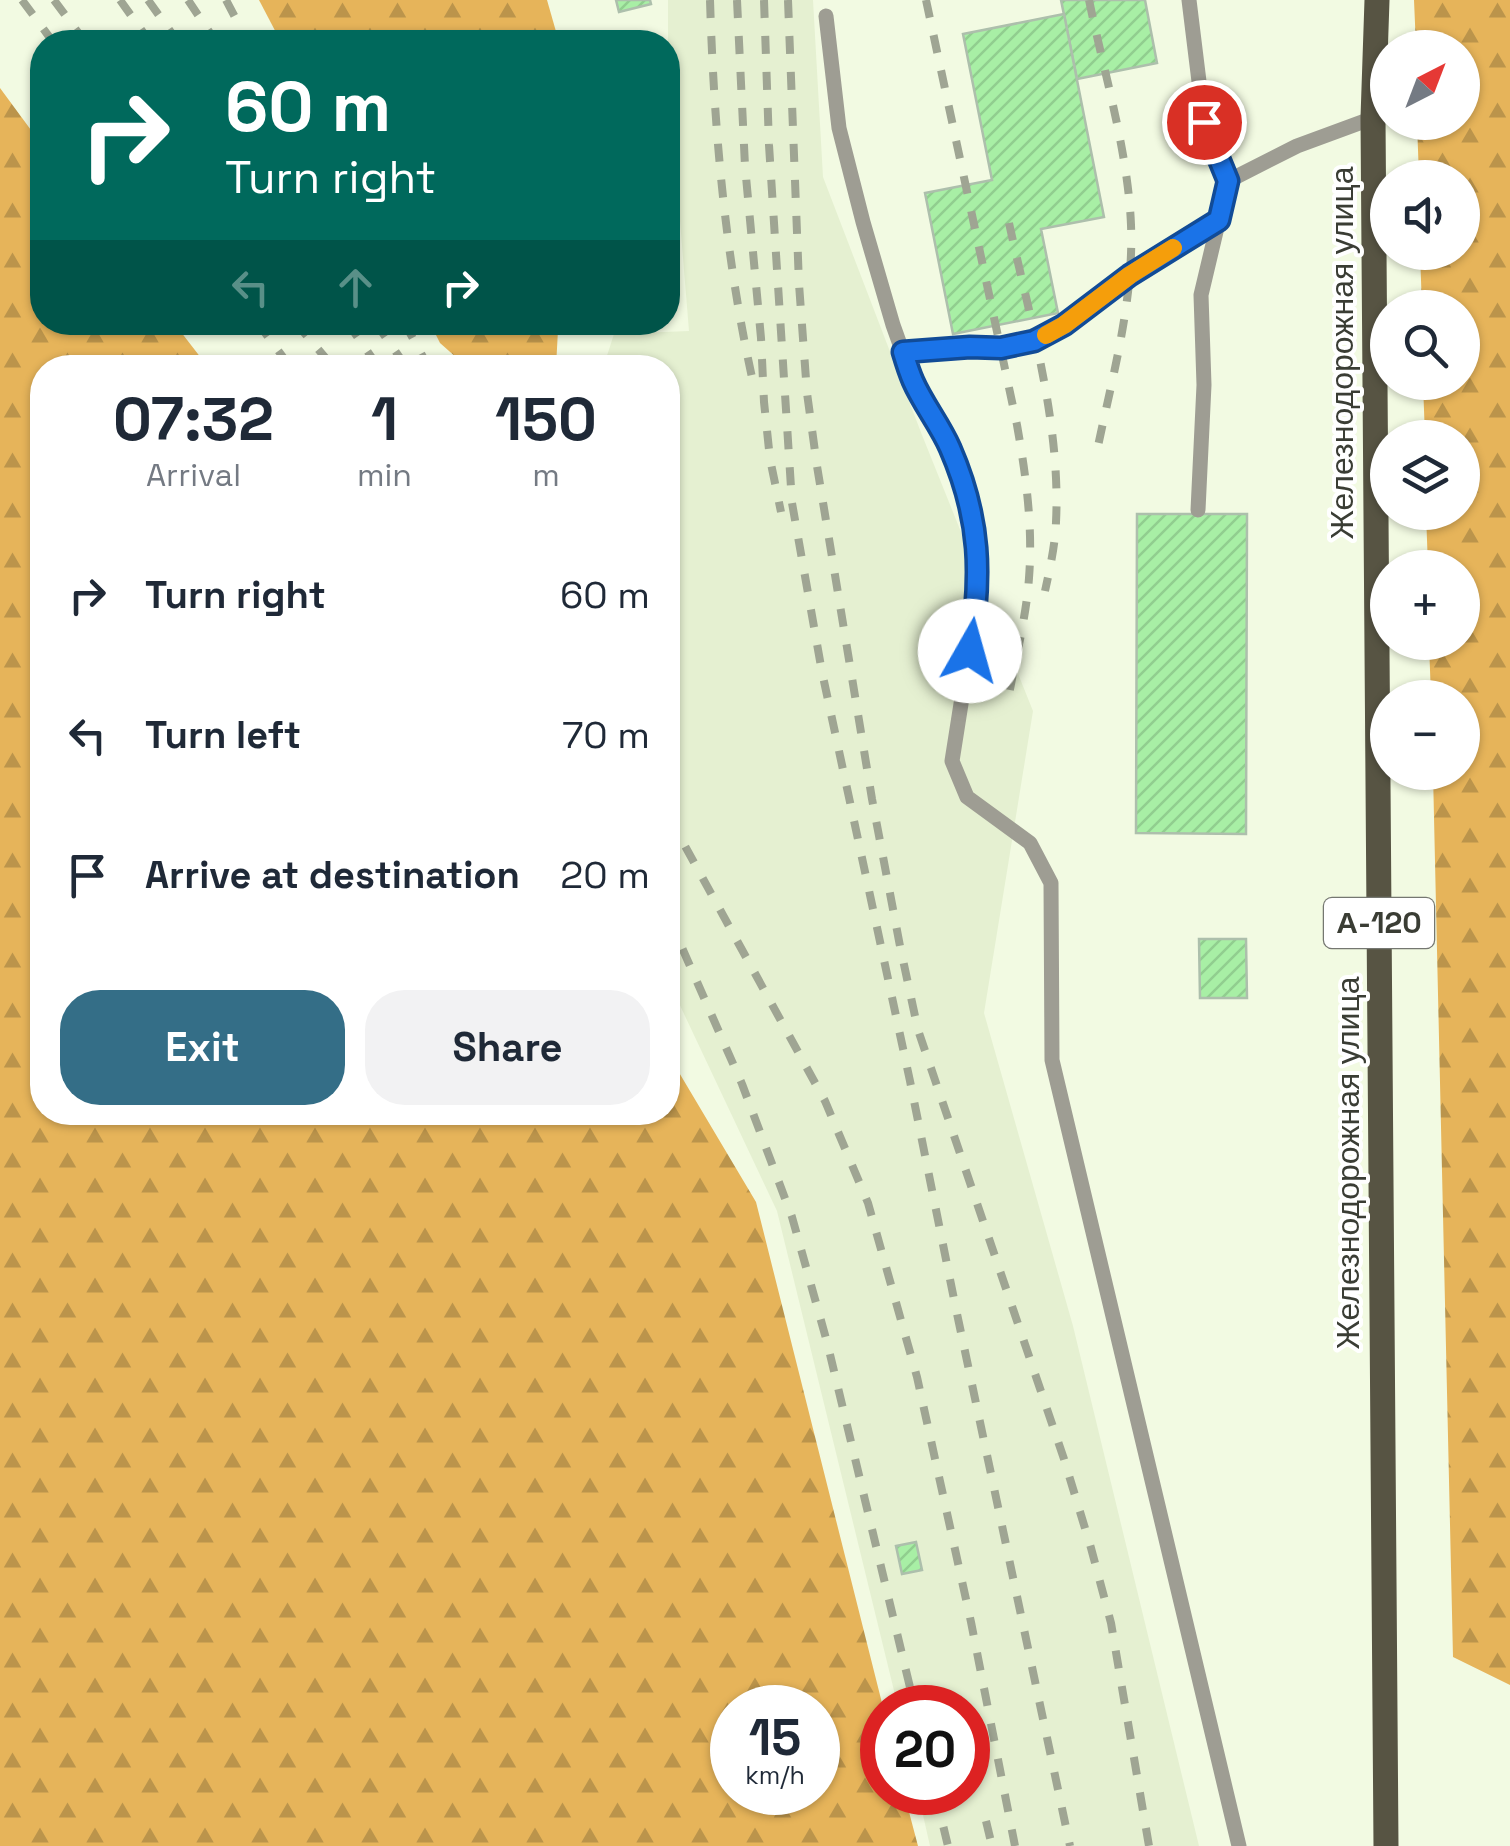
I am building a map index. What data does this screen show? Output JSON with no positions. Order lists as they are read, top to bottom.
{
  "streets": {
    "main road": ["Железнодорожная улица", "А-120"]
  },
  "north": "top right",
  "page": {
    "map_buttons": ["+", "−"],
    "turn": ["60 m", "Turn right"],
    "eta": [
      "07:32",
      "Arrival",
      "1",
      "min",
      "150",
      "m"
    ],
    "list": [
      {
        "name": "Turn right",
        "value": "60 m"
      },
      {
        "name": "Turn left",
        "value": "70 m"
      },
      {
        "name": "Arrive at destination",
        "value": "20 m"
      }
    ],
    "buttons": ["Exit", "Share"],
    "speed": "15 km/h",
    "limit": "20"
  }
}
